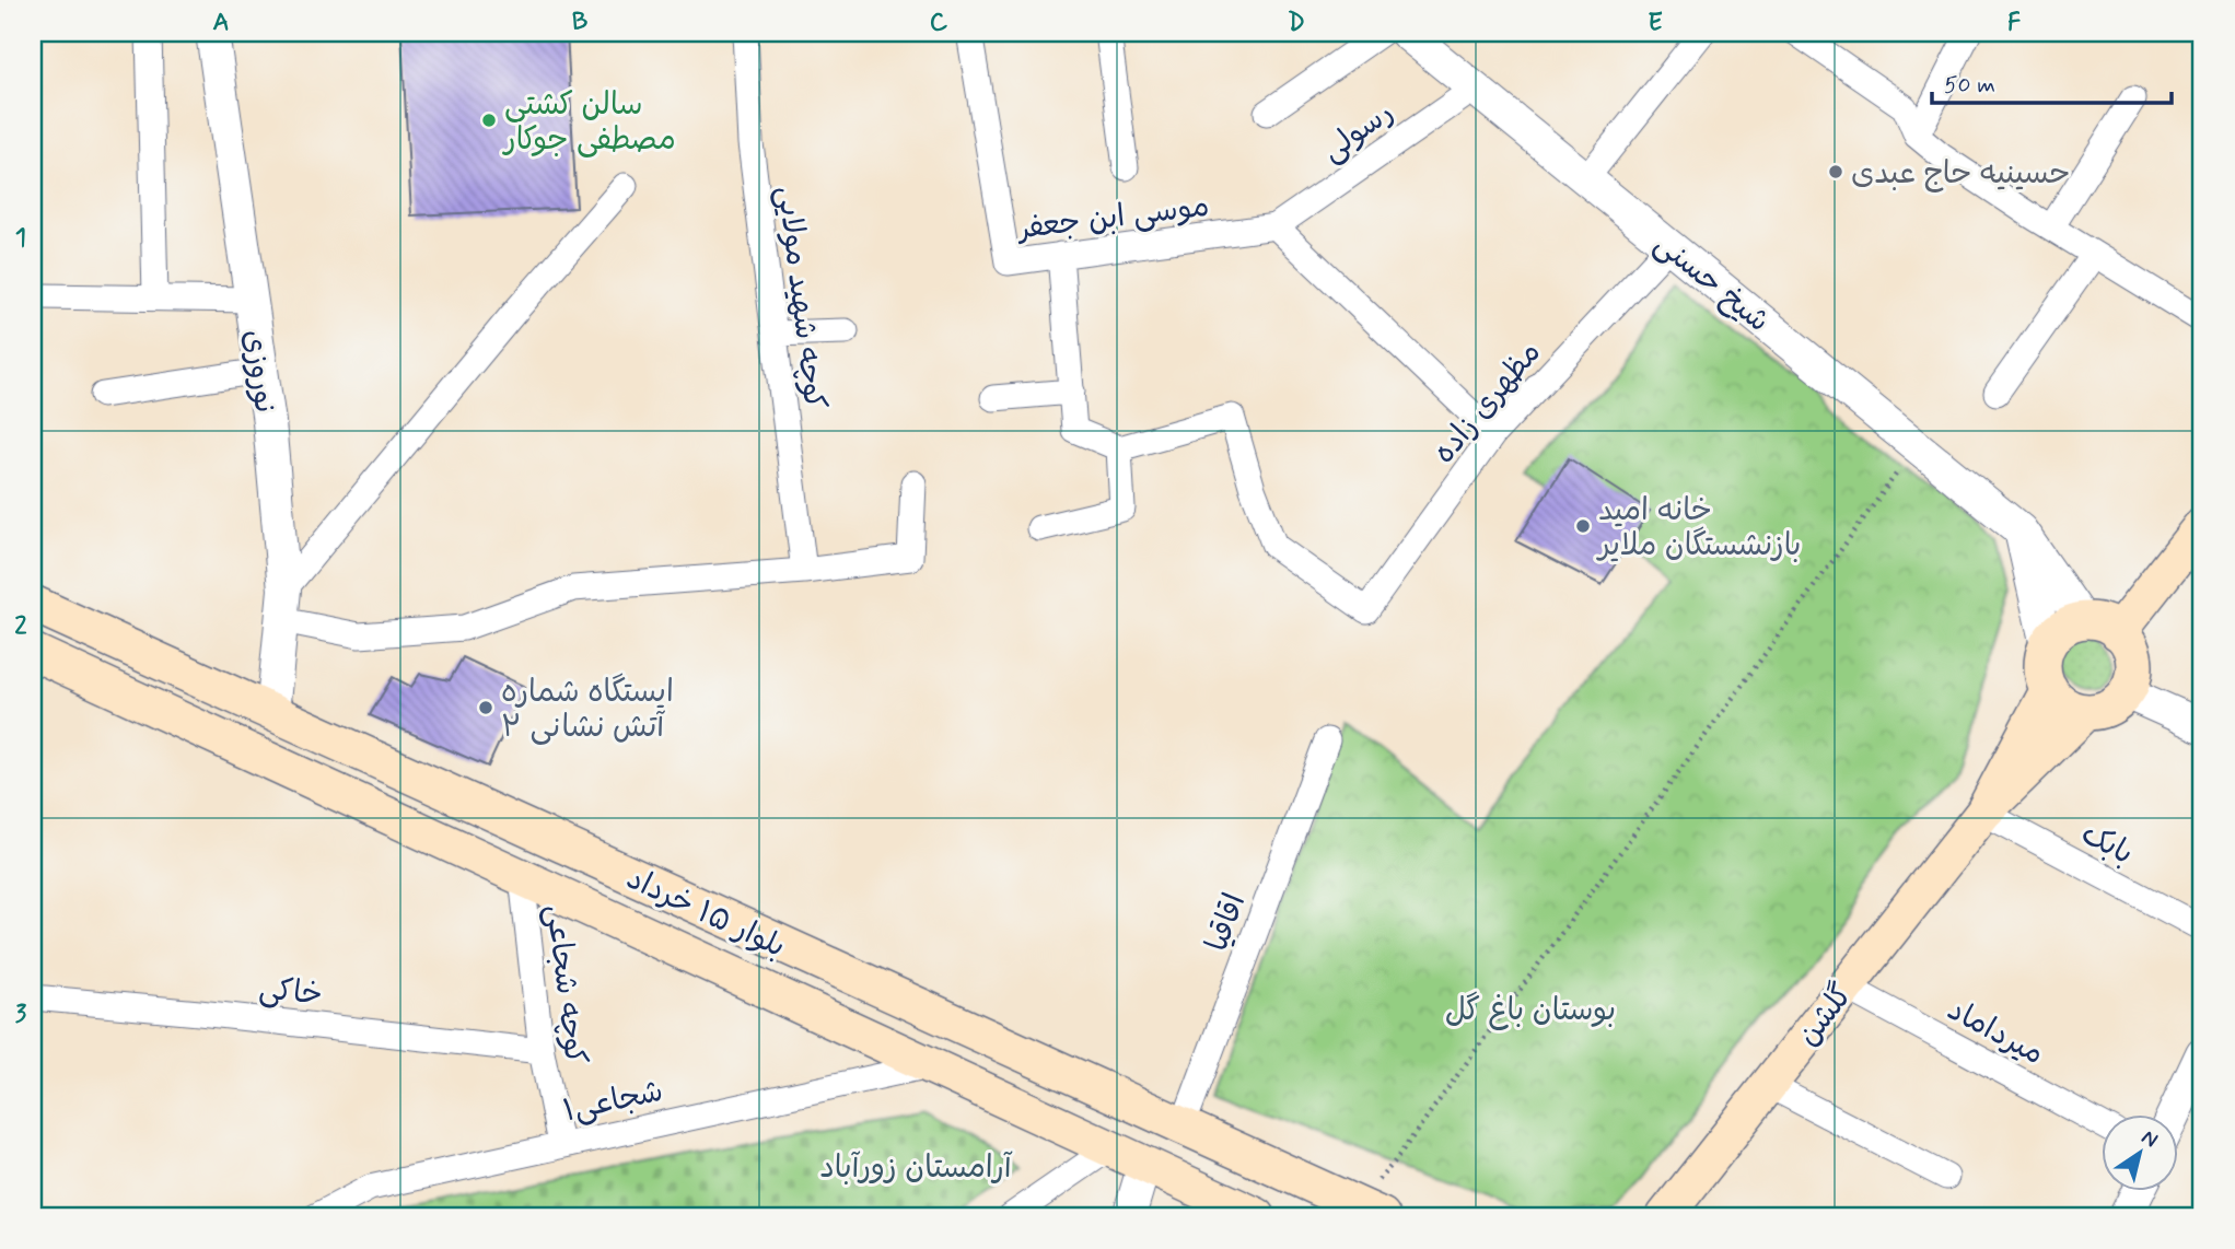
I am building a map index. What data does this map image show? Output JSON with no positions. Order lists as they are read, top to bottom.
{
  "streets": {
    "main road": ["بلوار ۱۵ خرداد", "گلشن"],
    "street": [
      "رسولی",
      "موسی ابن جعفر",
      "شیخ حسنی",
      "کوچه شهید مولایی",
      "نوروزی",
      "مظهری زاده",
      "بابک",
      "اقاقیا",
      "کوچه شجاعی",
      "خاکی",
      "میرداماد",
      "شجاعی۱"
    ]
  },
  "crossings": [
    ["رسولی", "موسی ابن جعفر"],
    ["رسولی", "شیخ حسنی"],
    ["شیخ حسنی", "مظهری زاده"],
    ["نوروزی", "بلوار ۱۵ خرداد"],
    ["بابک", "گلشن"],
    ["بلوار ۱۵ خرداد", "اقاقیا"],
    ["بلوار ۱۵ خرداد", "کوچه شجاعی"],
    ["بلوار ۱۵ خرداد", "شجاعی۱"],
    ["کوچه شجاعی", "خاکی"],
    ["کوچه شجاعی", "شجاعی۱"],
    ["گلشن", "میرداماد"]
  ],
  "parks": ["بوستان باغ گل", "آرامستان زورآباد"],
  "places": [
    "سالن کشتی مصطفی جوکار",
    "حسینیه حاج عبدی",
    "خانه امید بازنشستگان ملایر",
    "ایستگاه شماره ۲ آتش نشانی"
  ],
  "scale_bar": "50 m",
  "north": "top right",
  "grid": {
    "columns": [
      "A",
      "B",
      "C",
      "D",
      "E",
      "F"
    ],
    "rows": ["1", "2", "3"]
  }
}
